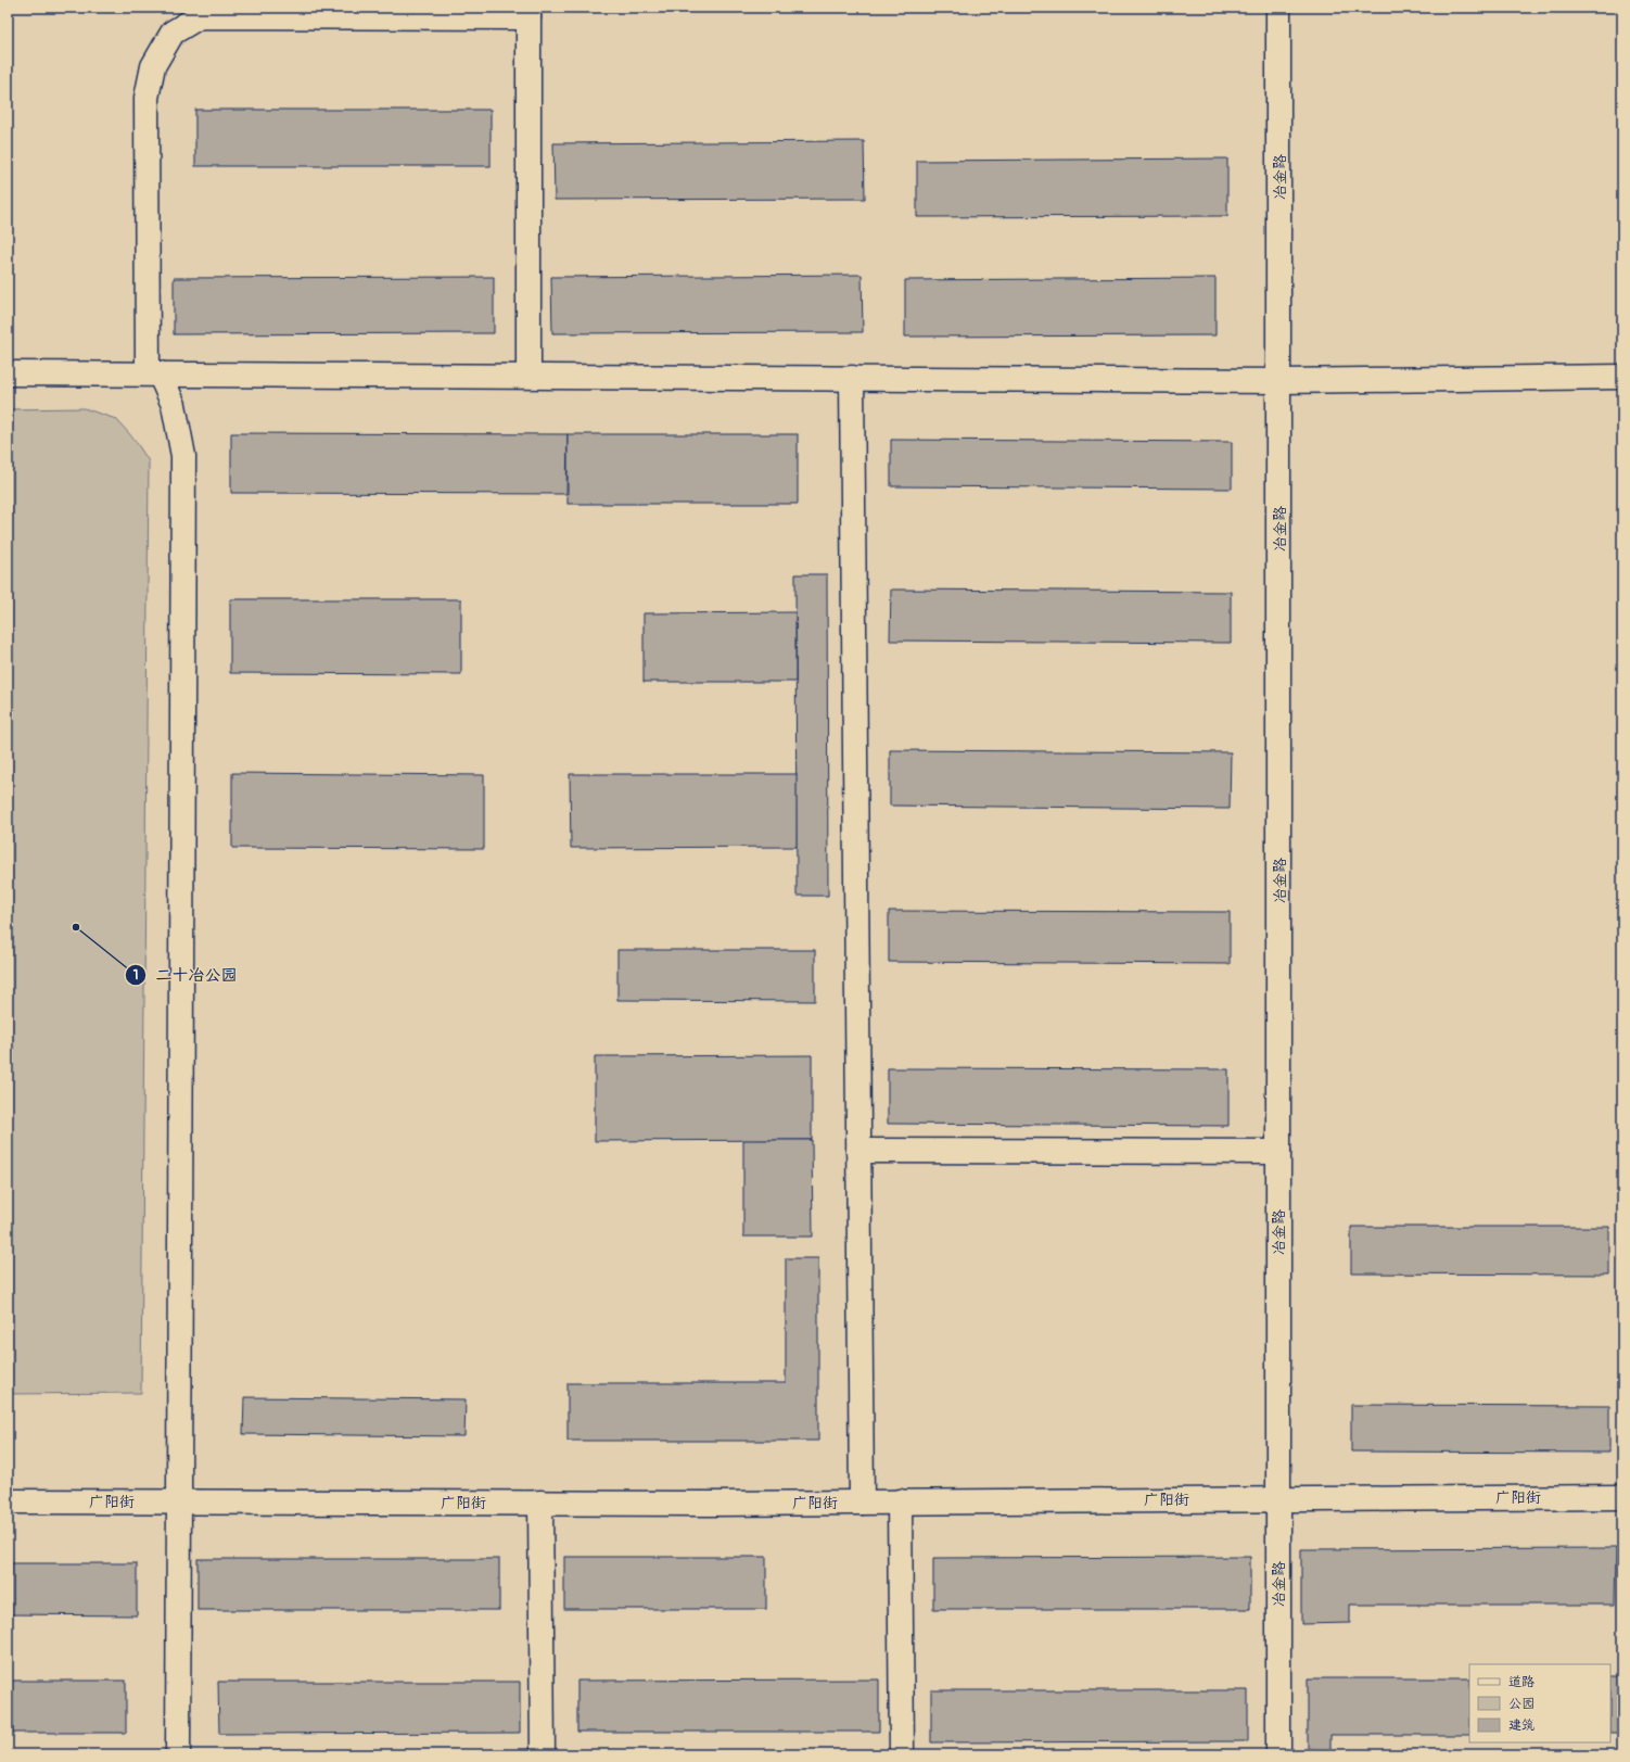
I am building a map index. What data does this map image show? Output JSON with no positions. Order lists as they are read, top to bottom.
{
  "streets": {
    "street": ["冶金路", "广阳街"]
  },
  "crossings": [
    ["冶金路", "广阳街"]
  ],
  "places": ["二十冶公园"],
  "legend": ["道路", "公园", "建筑"]
}
